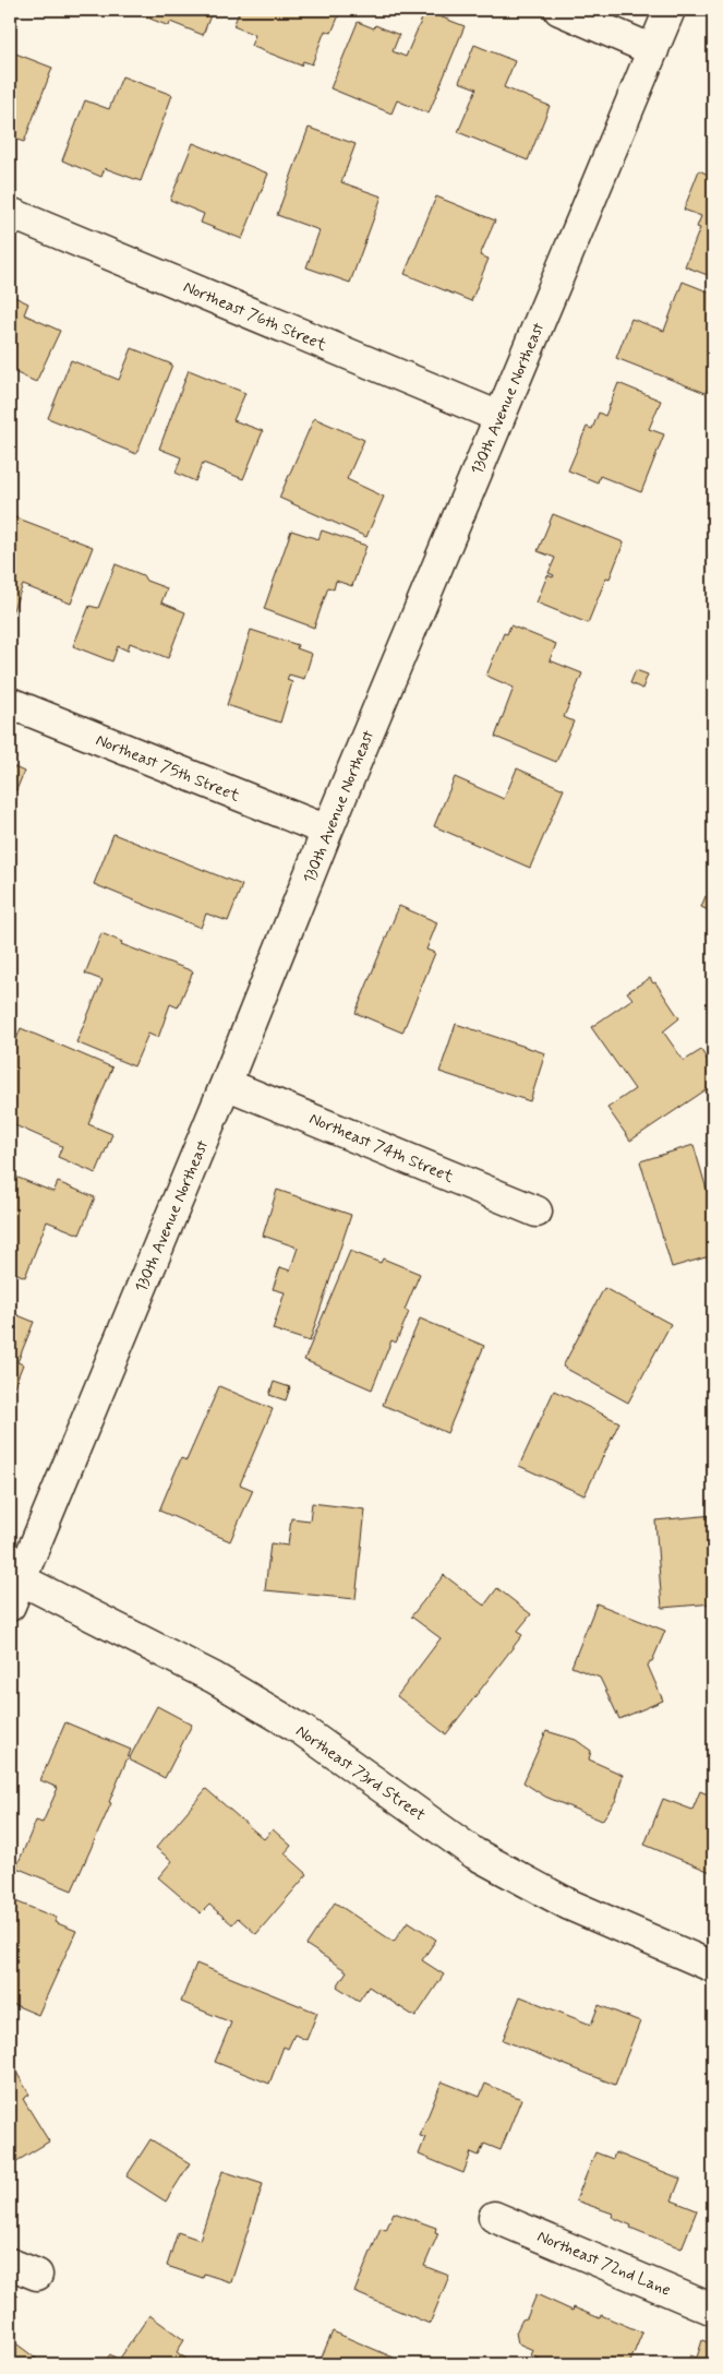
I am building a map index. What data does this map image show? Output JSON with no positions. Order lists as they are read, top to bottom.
{
  "streets": {
    "street": [
      "Northeast 76th Street",
      "130th Avenue Northeast",
      "Northeast 75th Street",
      "Northeast 74th Street",
      "Northeast 73rd Street",
      "Northeast 72nd Lane"
    ]
  },
  "crossings": [
    ["Northeast 76th Street", "130th Avenue Northeast"],
    ["130th Avenue Northeast", "Northeast 75th Street"],
    ["130th Avenue Northeast", "Northeast 74th Street"],
    ["130th Avenue Northeast", "Northeast 73rd Street"]
  ]
}
